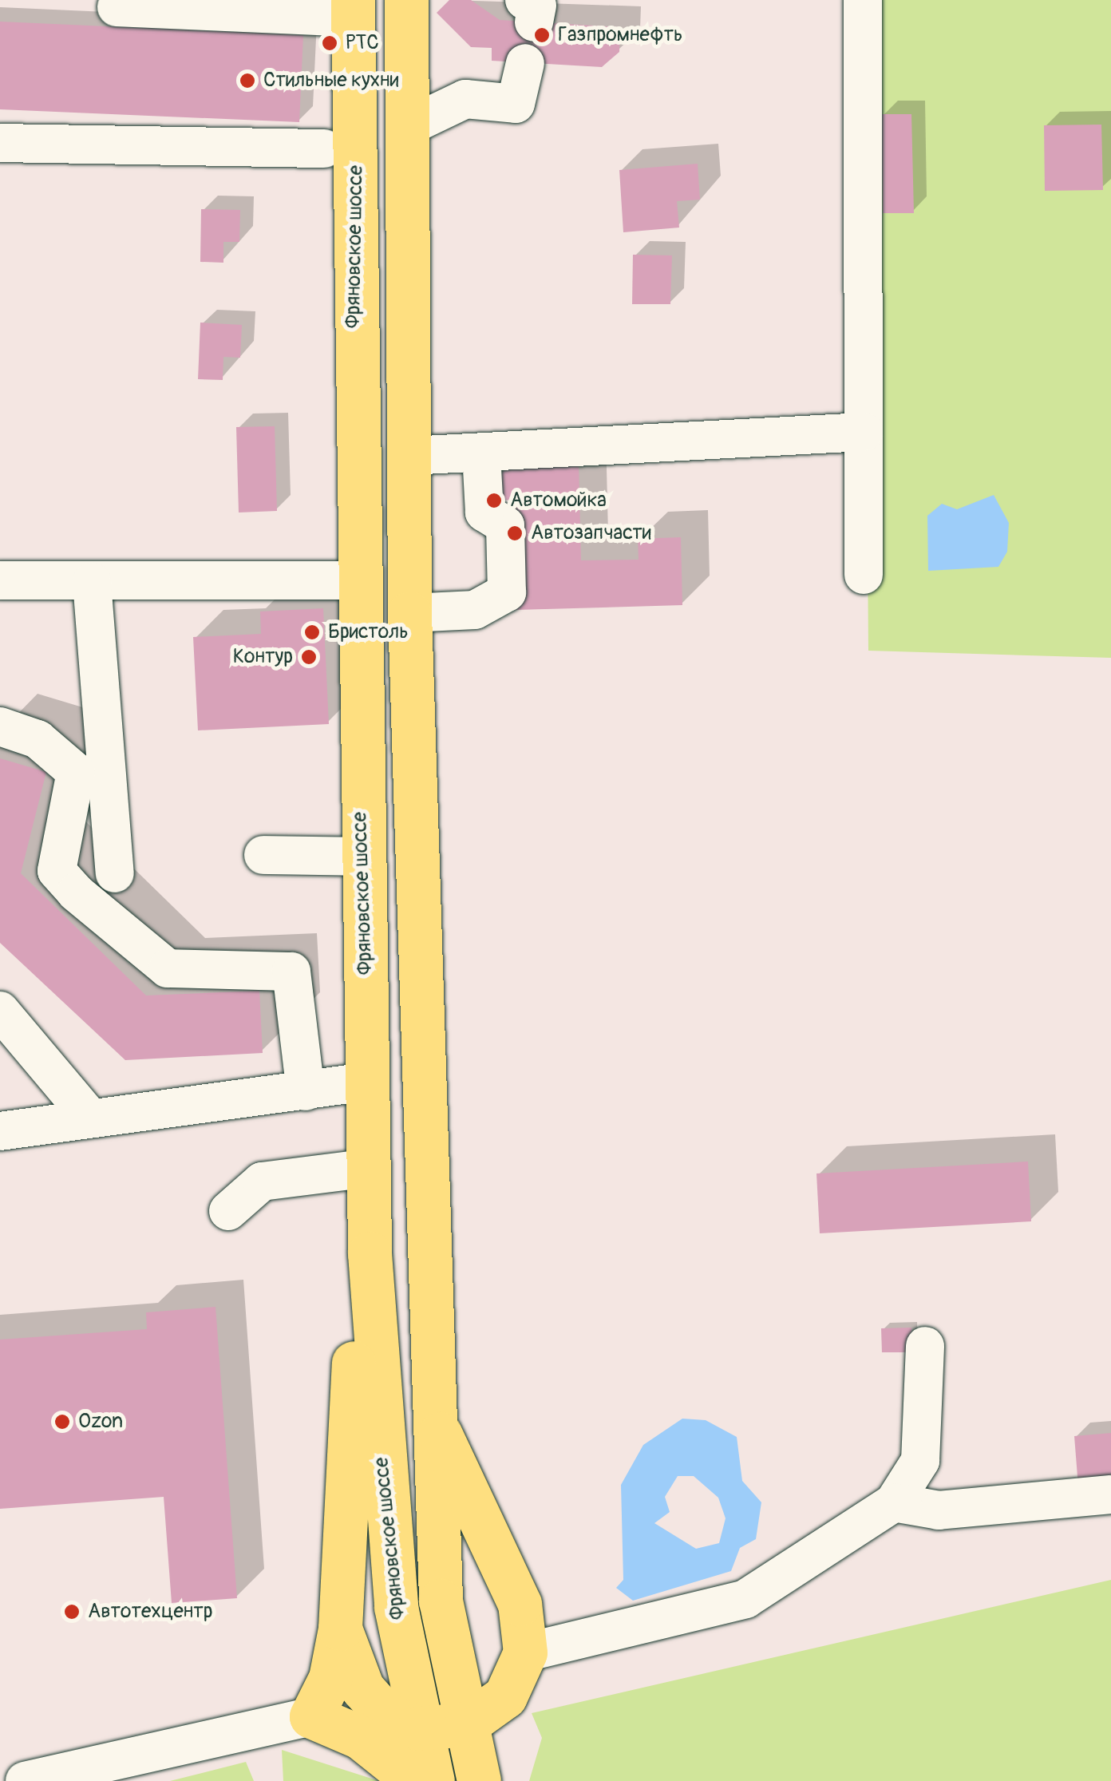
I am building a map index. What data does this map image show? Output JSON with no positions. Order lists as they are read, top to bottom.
{
  "streets": {
    "main road": ["Фряновское шоссе"]
  },
  "places": [
    "Газпромнефть",
    "РТС",
    "Стильные кухни",
    "Автомойка",
    "Автозапчасти",
    "Бристоль",
    "Контур",
    "Ozon",
    "Автотехцентр"
  ]
}
